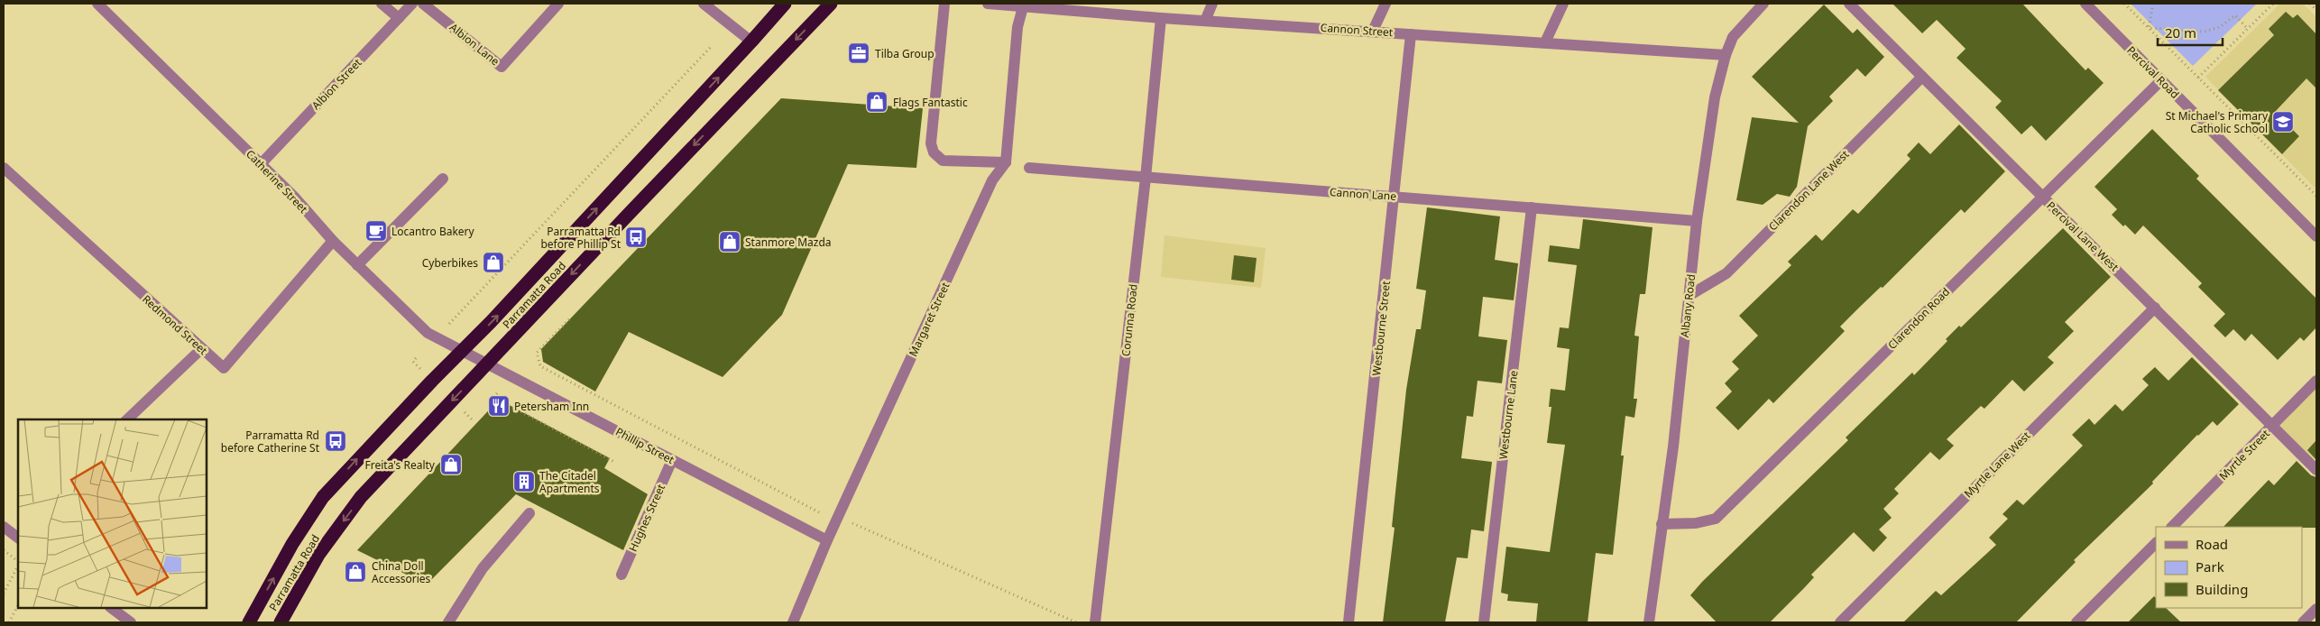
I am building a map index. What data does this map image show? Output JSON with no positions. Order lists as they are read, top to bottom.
{
  "streets": {
    "highway": ["Parramatta Road"],
    "street": [
      "Cannon Street",
      "Albion Lane",
      "Percival Road",
      "Albion Street",
      "Catherine Street",
      "Clarendon Lane West",
      "Cannon Lane",
      "Percival Lane West",
      "Albany Road",
      "Clarendon Road",
      "Margaret Street",
      "Corunna Road",
      "Redmond Street",
      "Westbourne Street",
      "Westbourne Lane",
      "Phillip Street",
      "Myrtle Street",
      "Myrtle Lane West",
      "Hughes Street"
    ]
  },
  "crossings": [
    ["Cannon Street", "Albany Road"],
    ["Cannon Street", "Corunna Road"],
    ["Cannon Street", "Westbourne Street"],
    ["Percival Road", "Clarendon Road"],
    ["Albion Street", "Catherine Street"],
    ["Catherine Street", "Parramatta Road"],
    ["Catherine Street", "Redmond Street"],
    ["Catherine Street", "Phillip Street"],
    ["Clarendon Lane West", "Percival Lane West"],
    ["Clarendon Lane West", "Albany Road"],
    ["Cannon Lane", "Albany Road"],
    ["Cannon Lane", "Corunna Road"],
    ["Cannon Lane", "Westbourne Street"],
    ["Cannon Lane", "Westbourne Lane"],
    ["Percival Lane West", "Clarendon Road"],
    ["Percival Lane West", "Myrtle Street"],
    ["Percival Lane West", "Myrtle Lane West"],
    ["Parramatta Road", "Phillip Street"],
    ["Albany Road", "Clarendon Road"],
    ["Margaret Street", "Phillip Street"],
    ["Phillip Street", "Hughes Street"]
  ],
  "places": {
    "office": ["Tilba Group"],
    "shop": [
      "Flags Fantastic",
      "Stanmore Mazda",
      "Cyberbikes",
      "Freita's Realty",
      "China Doll Accessories"
    ],
    "school or university": ["St Michael's Primary Catholic School"],
    "cafe": ["Locantro Bakery"],
    "bus stop": ["Parramatta Rd before Phillip St", "Parramatta Rd before Catherine St"],
    "restaurant": ["Petersham Inn"],
    "building": ["The Citadel Apartments"]
  },
  "legend": ["Road", "Park", "Building"],
  "scale_bar": "20 m"
}
